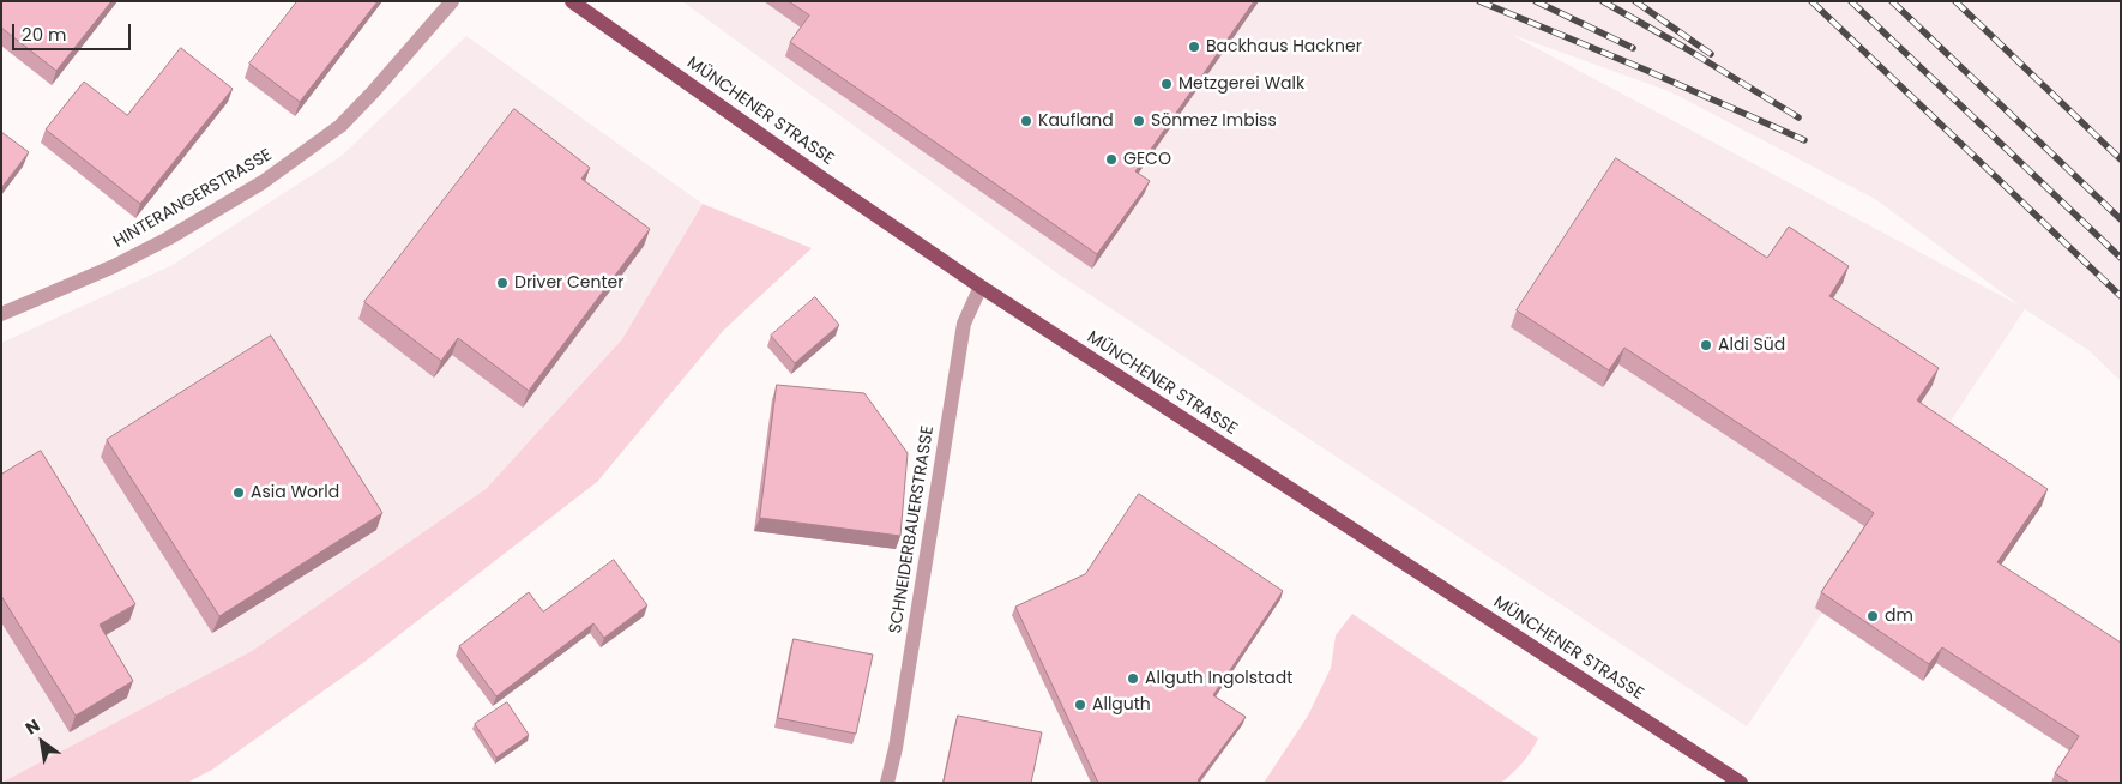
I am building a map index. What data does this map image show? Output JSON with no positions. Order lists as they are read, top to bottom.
{
  "streets": {
    "main road": ["MÜNCHENER STRASSE"],
    "street": ["HINTERANGERSTRASSE", "SCHNEIDERBAUERSTRASSE"]
  },
  "crossings": [
    ["MÜNCHENER STRASSE", "SCHNEIDERBAUERSTRASSE"]
  ],
  "places": [
    "Backhaus Hackner",
    "Metzgerei Walk",
    "Kaufland",
    "Sönmez Imbiss",
    "GECO",
    "Driver Center",
    "Aldi Süd",
    "Asia World",
    "dm",
    "Allguth Ingolstadt",
    "Allguth"
  ],
  "scale_bar": "20 m",
  "north": "top left"
}
